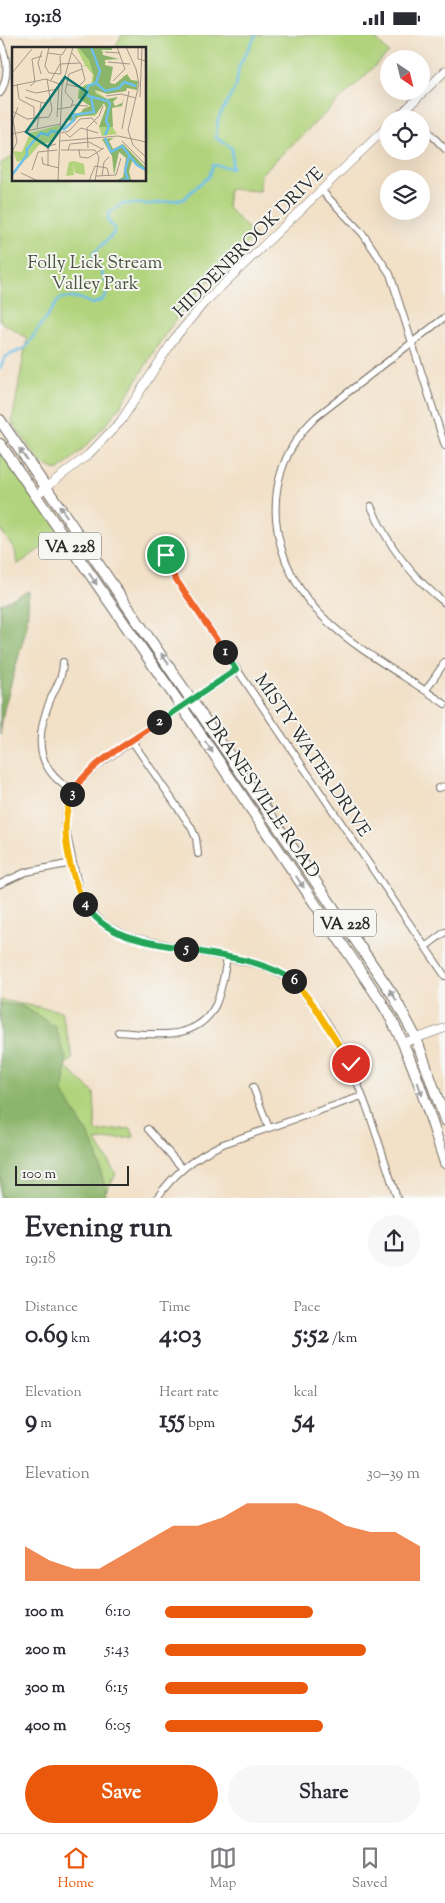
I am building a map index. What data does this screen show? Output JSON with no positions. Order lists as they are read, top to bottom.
{
  "streets": {
    "main road": ["VA 228", "DRANESVILLE ROAD"],
    "street": ["HIDDENBROOK DRIVE", "MISTY WATER DRIVE"]
  },
  "crossings": [
    ["HIDDENBROOK DRIVE", "DRANESVILLE ROAD"]
  ],
  "parks": ["Folly Lick Stream Valley Park"],
  "scale_bar": "100 m",
  "north": "bottom right",
  "page": {
    "status": "19:18",
    "pins": [
      "1",
      "2",
      "3",
      "4",
      "5",
      "6"
    ],
    "scale": "100 m",
    "heading": ["Evening run", "19:18"],
    "stats": [
      ["Distance", "0.69 km"],
      ["Time", "4:03"],
      ["Pace", "5:52 /km"],
      ["Elevation", "9 m"],
      ["Heart rate", "155 bpm"],
      ["kcal", "54"]
    ],
    "chart": ["Elevation", "30–39 m"],
    "list": [
      {
        "name": "100 m",
        "note": "6:10"
      },
      {
        "name": "200 m",
        "note": "5:43"
      },
      {
        "name": "300 m",
        "note": "6:15"
      },
      {
        "name": "400 m",
        "note": "6:05"
      }
    ],
    "buttons": ["Save", "Share"],
    "tabs": ["Home", "Map", "Saved"]
  }
}
